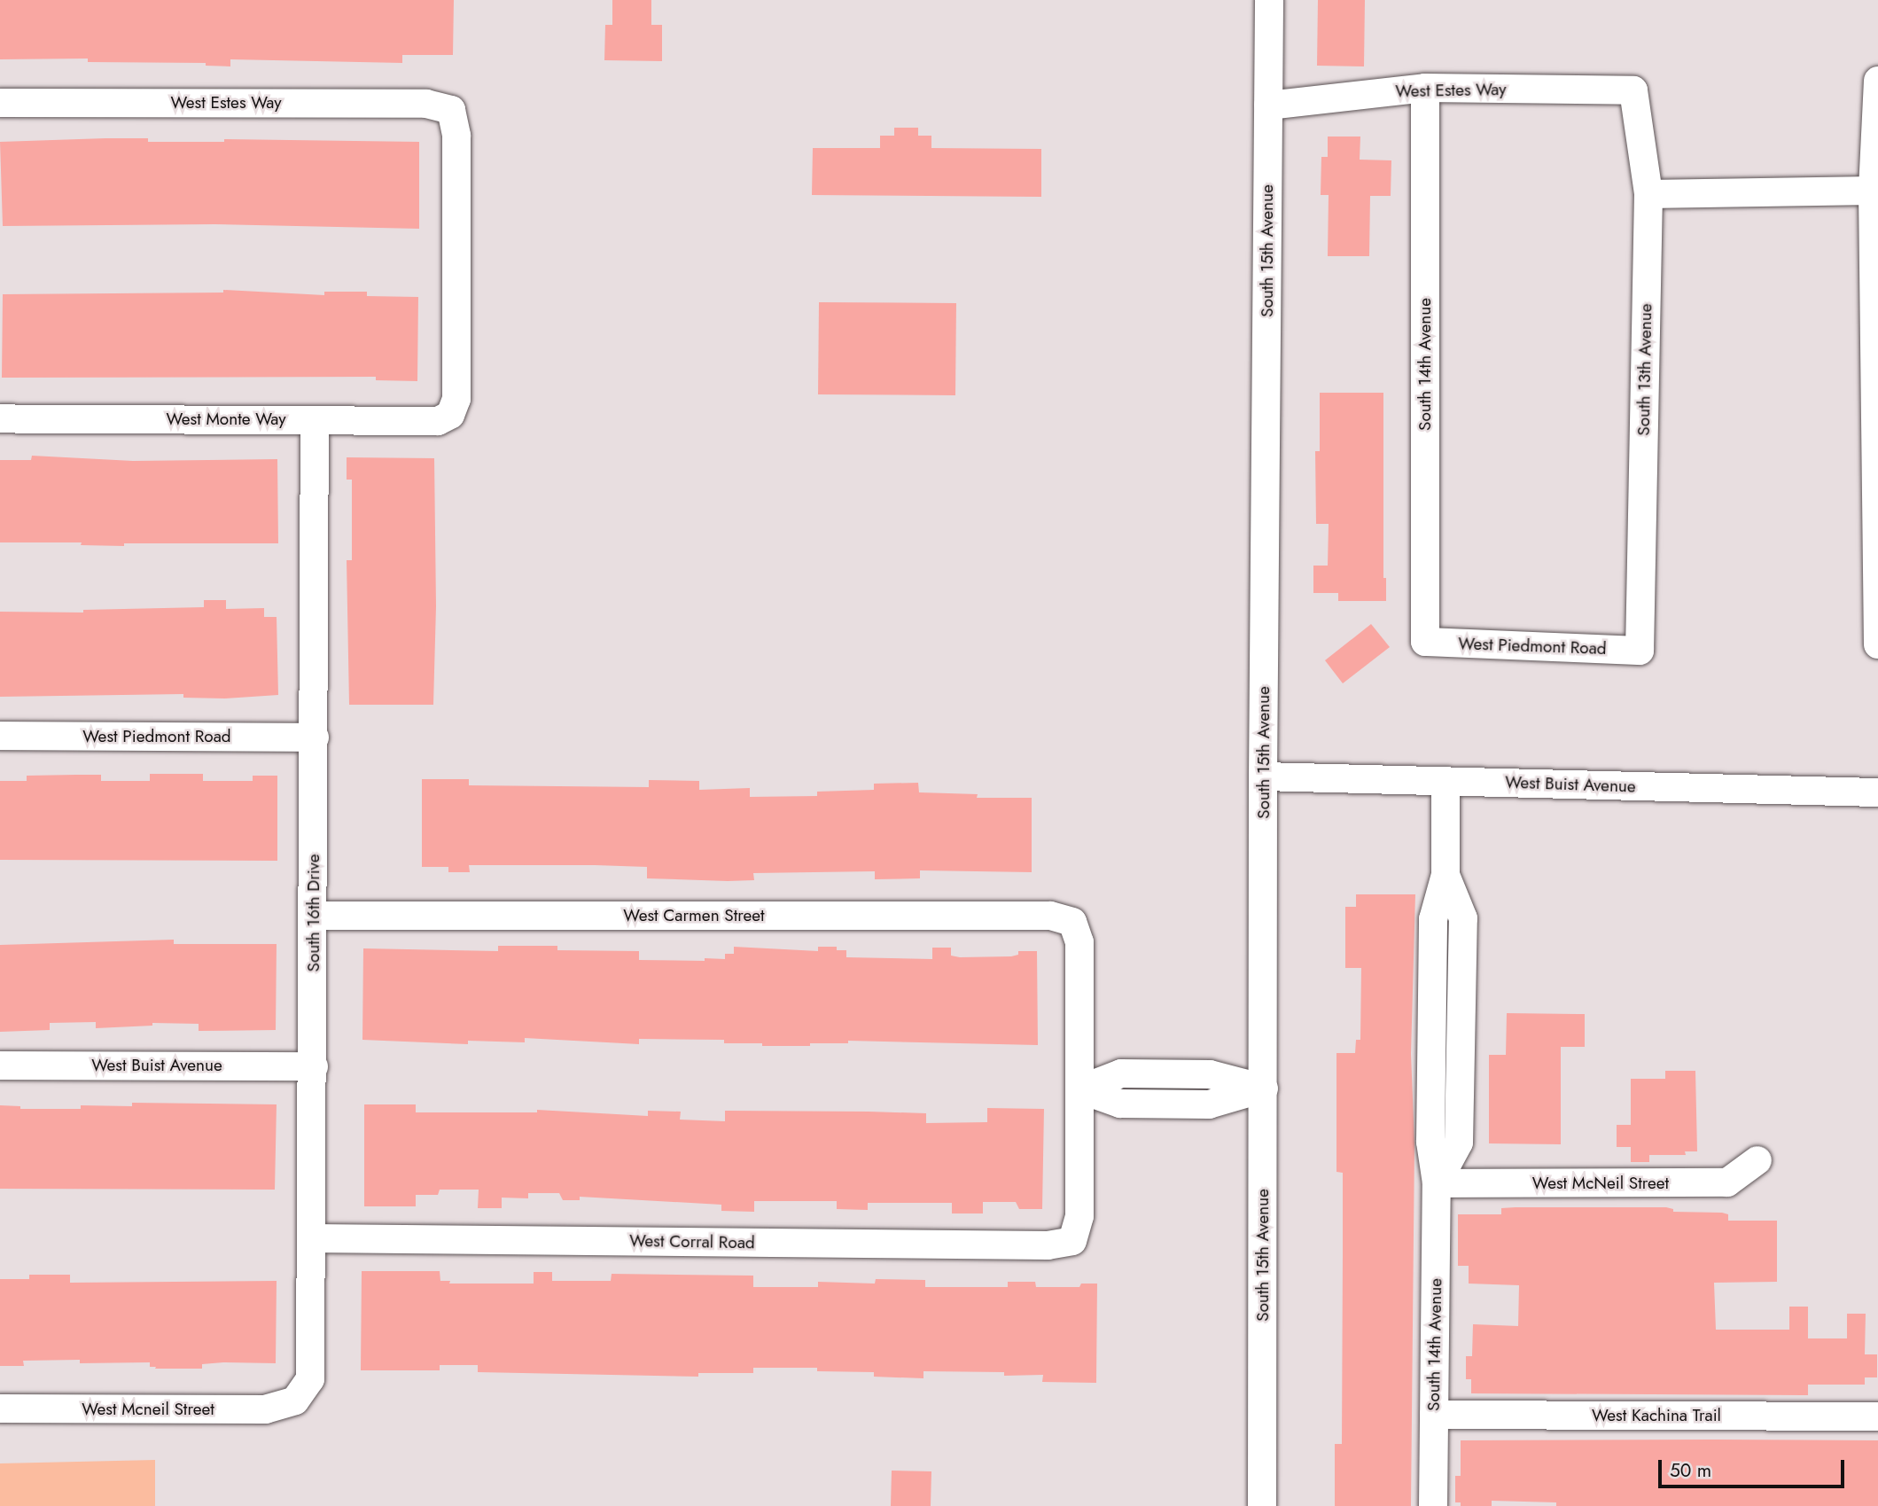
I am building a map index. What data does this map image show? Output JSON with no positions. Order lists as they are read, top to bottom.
{
  "streets": {
    "street": [
      "West Estes Way",
      "South 15th Avenue",
      "South 14th Avenue",
      "South 13th Avenue",
      "West Monte Way",
      "West Piedmont Road",
      "West Buist Avenue",
      "South 16th Drive",
      "West Carmen Street",
      "West McNeil Street",
      "West Corral Road",
      "West Mcneil Street",
      "West Kachina Trail"
    ]
  },
  "crossings": [
    ["West Estes Way", "South 15th Avenue"],
    ["West Estes Way", "South 14th Avenue"],
    ["West Estes Way", "South 13th Avenue"],
    ["West Estes Way", "West Monte Way"],
    ["South 15th Avenue", "West Buist Avenue"],
    ["South 14th Avenue", "West Piedmont Road"],
    ["South 14th Avenue", "West Buist Avenue"],
    ["South 14th Avenue", "West McNeil Street"],
    ["South 14th Avenue", "West Kachina Trail"],
    ["South 13th Avenue", "West Piedmont Road"],
    ["West Monte Way", "South 16th Drive"],
    ["West Piedmont Road", "South 16th Drive"],
    ["West Buist Avenue", "South 16th Drive"],
    ["South 16th Drive", "West Carmen Street"],
    ["South 16th Drive", "West Corral Road"],
    ["South 16th Drive", "West Mcneil Street"],
    ["West Carmen Street", "West Corral Road"]
  ],
  "scale_bar": "50 m"
}
